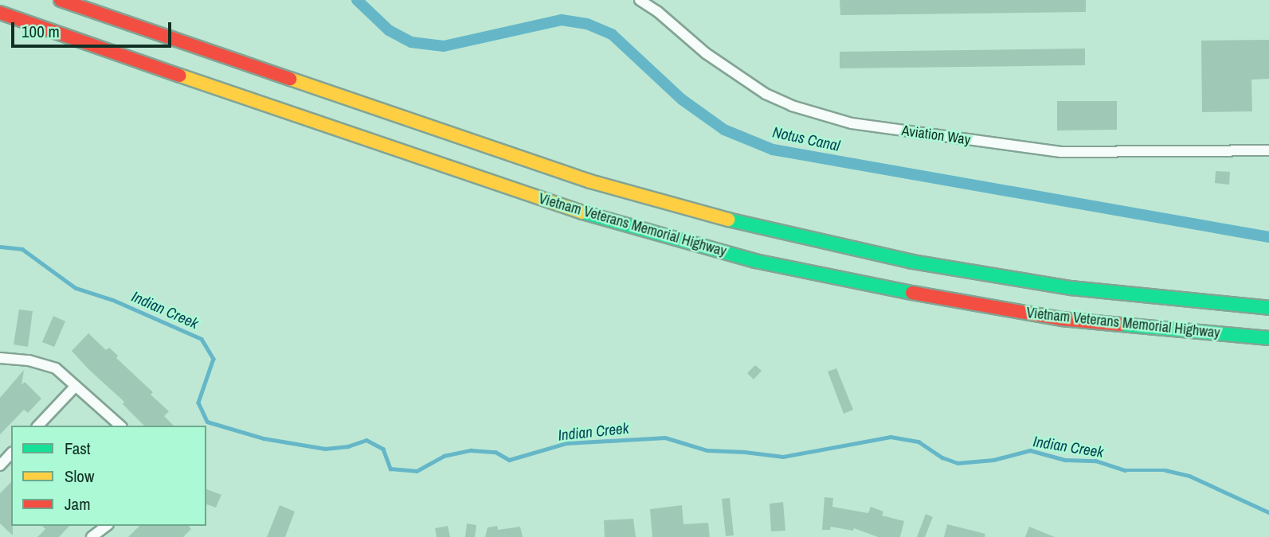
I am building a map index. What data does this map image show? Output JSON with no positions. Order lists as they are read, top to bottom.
{
  "streets": {
    "highway": ["Vietnam Veterans Memorial Highway"],
    "street": ["Aviation Way"]
  },
  "water": ["Notus Canal", "Indian Creek"],
  "legend": ["Fast", "Slow", "Jam"],
  "scale_bar": "100 m"
}
